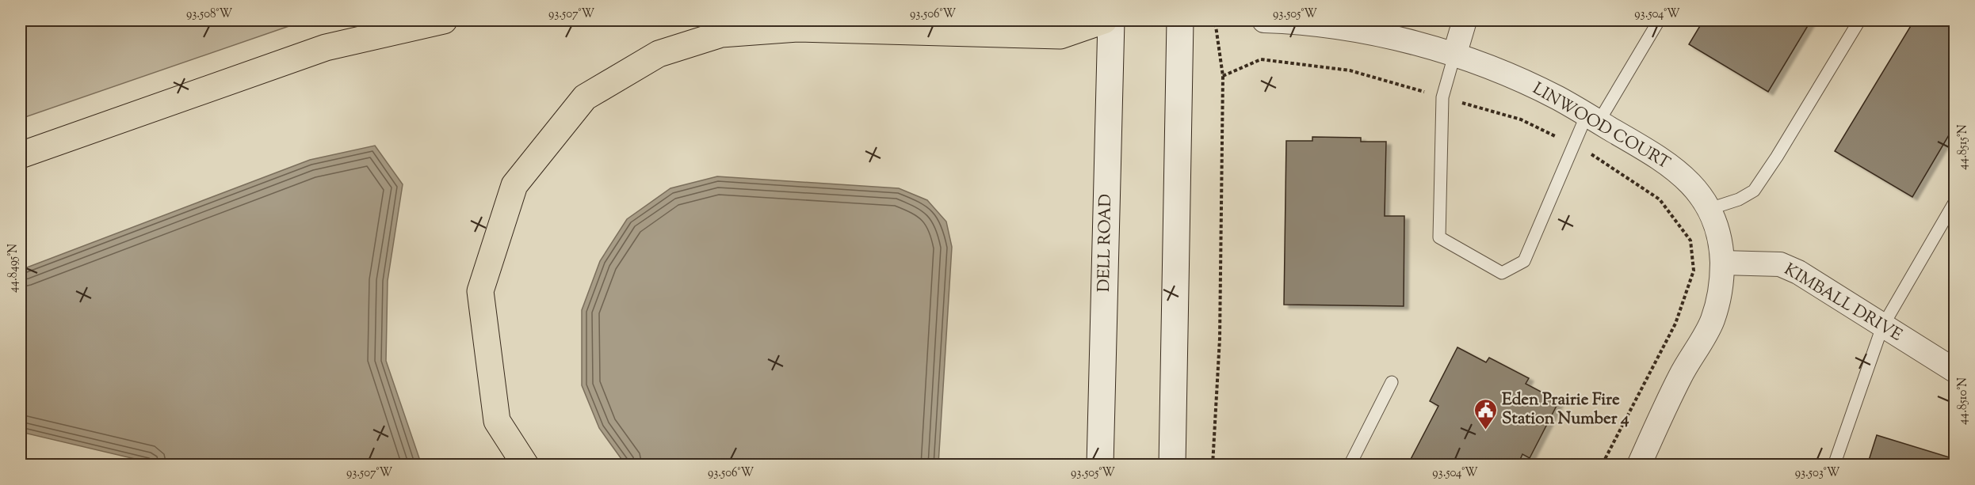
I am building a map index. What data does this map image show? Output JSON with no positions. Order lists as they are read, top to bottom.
{
  "streets": {
    "main road": ["DELL ROAD"],
    "street": ["LINWOOD COURT", "KIMBALL DRIVE"]
  },
  "crossings": [
    ["LINWOOD COURT", "KIMBALL DRIVE"]
  ],
  "places": {
    "public building": ["Eden Prairie Fire Station Number 4"]
  },
  "coordinates": [
    "93.508°W",
    "93.507°W",
    "93.506°W",
    "93.505°W",
    "93.504°W",
    "44.8515°N",
    "44.8495°N",
    "44.8510°N",
    "93.503°W"
  ]
}
